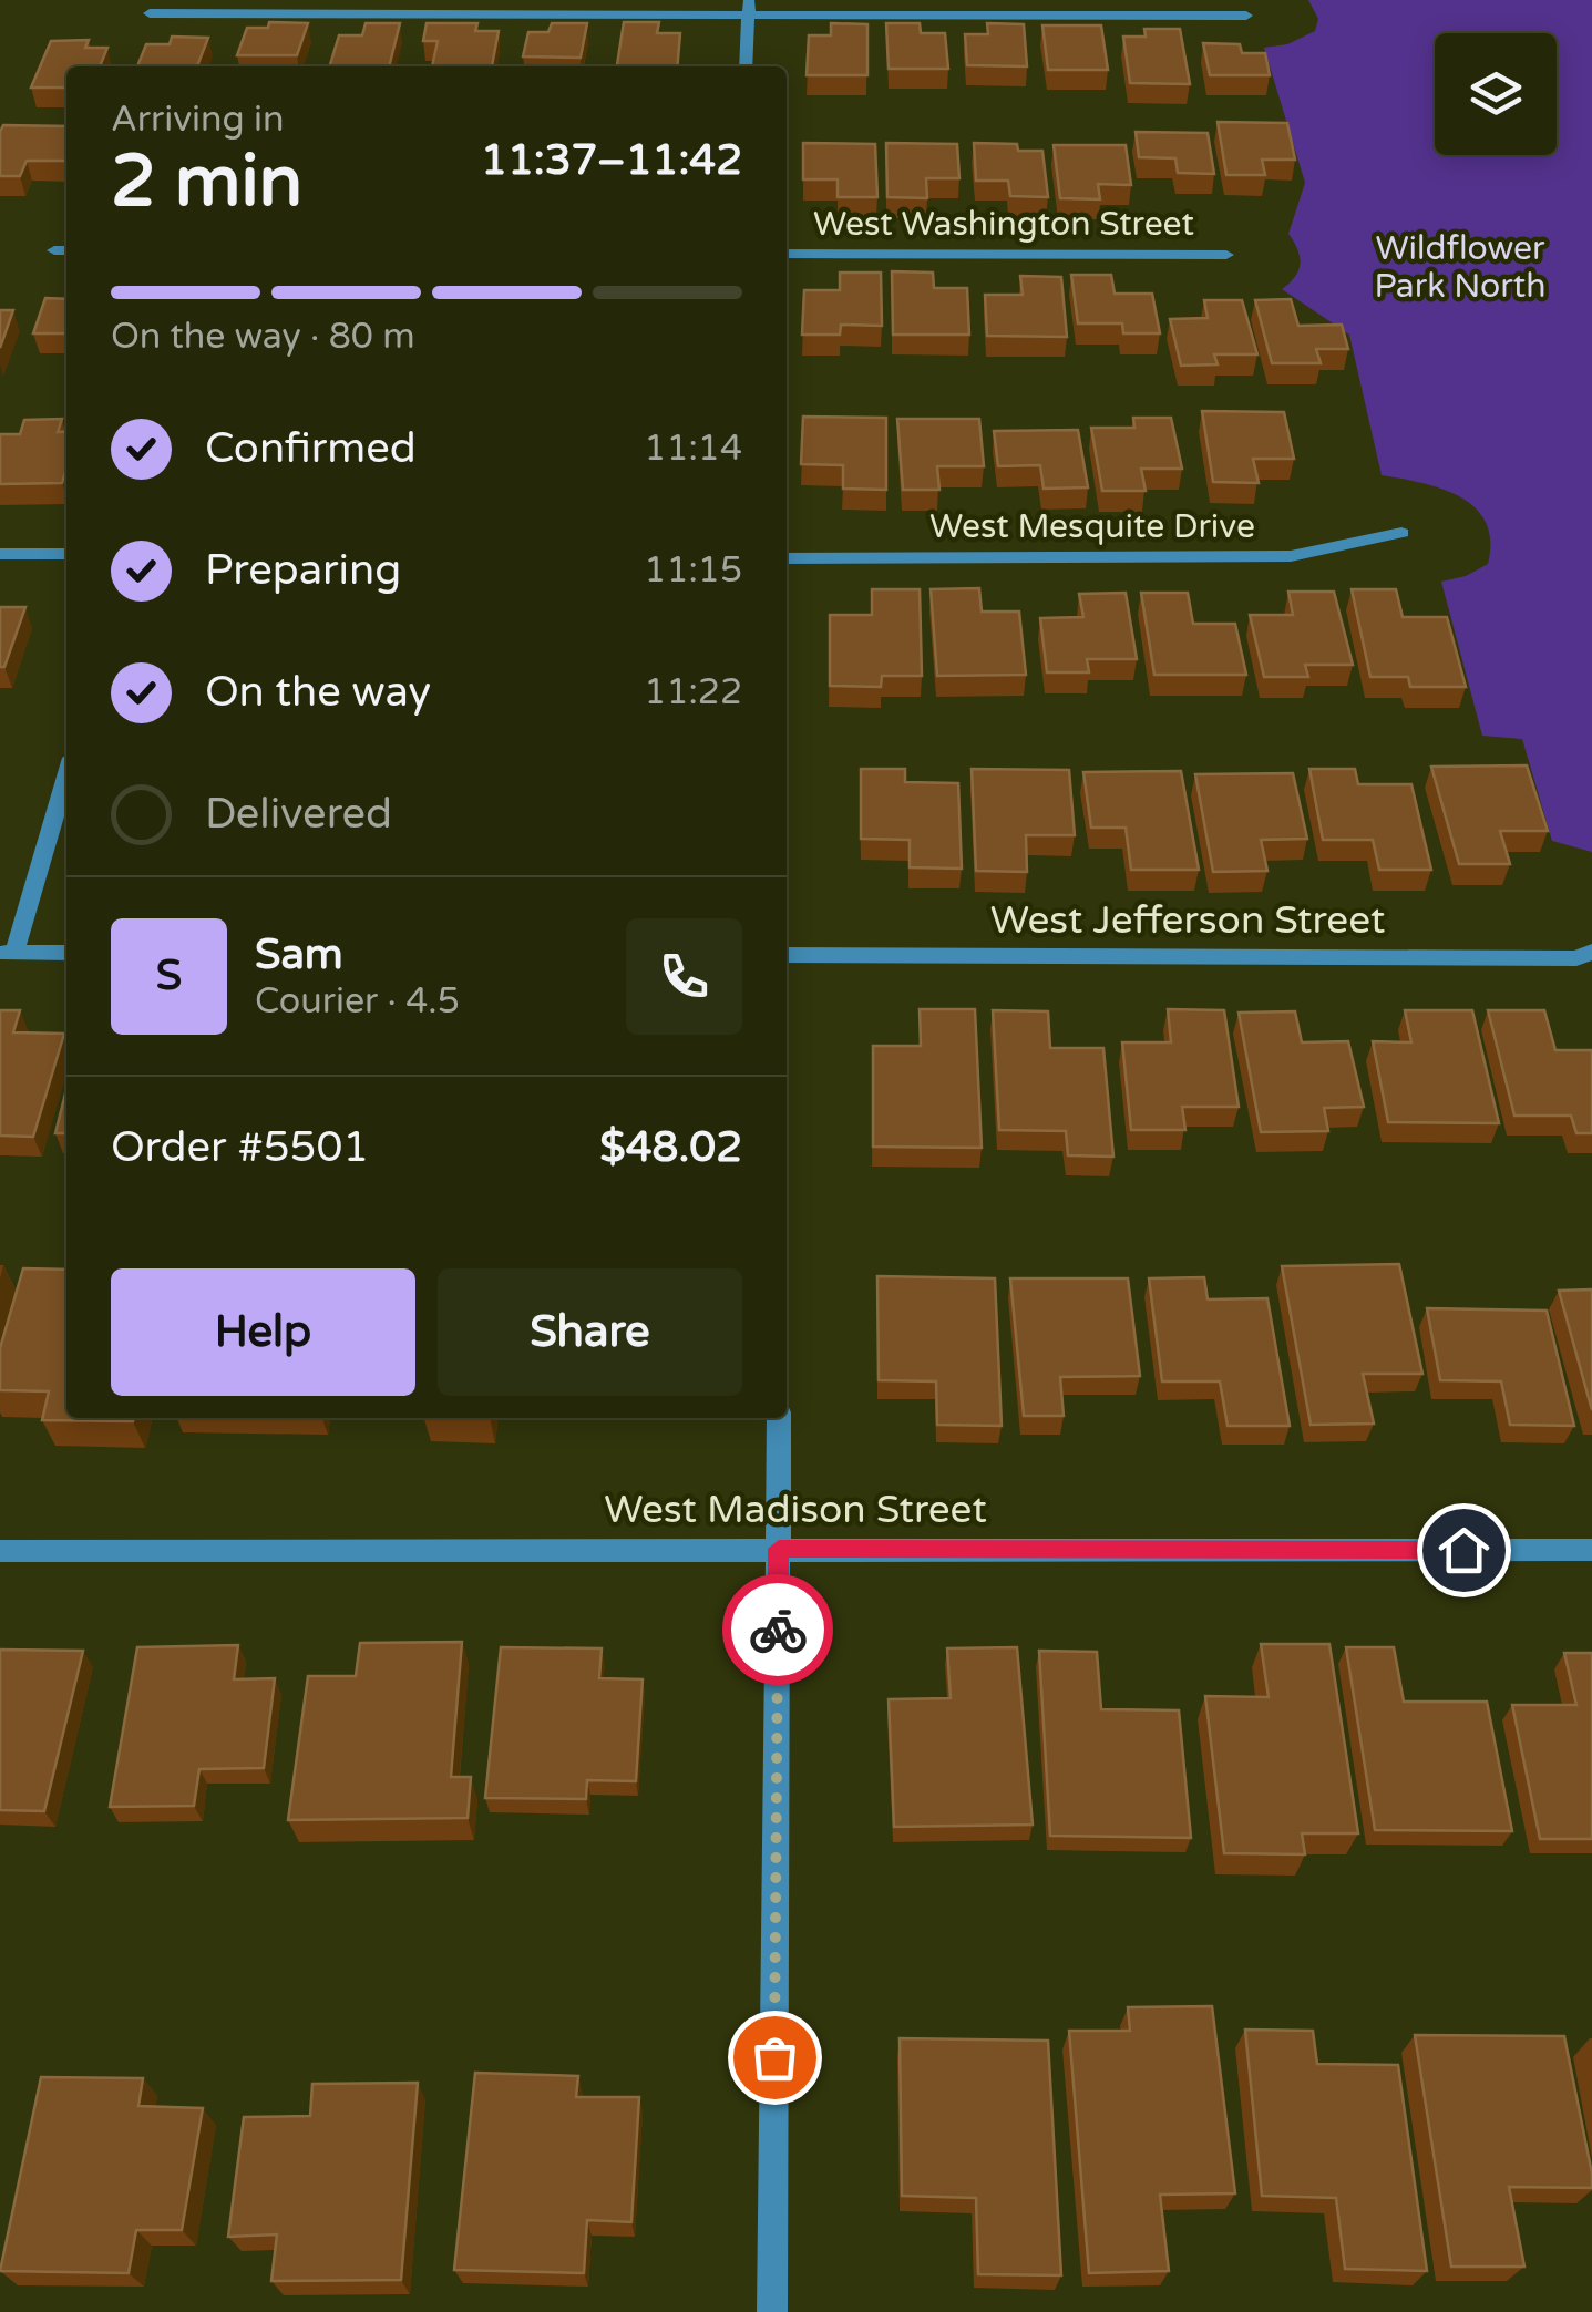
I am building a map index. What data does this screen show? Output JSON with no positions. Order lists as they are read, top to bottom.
{
  "streets": {
    "street": [
      "West Washington Street",
      "West Mesquite Drive",
      "West Jefferson Street",
      "West Madison Street"
    ]
  },
  "parks": ["Wildflower Park North"],
  "page": {
    "heading": ["2 min", "Arriving in", "11:37–11:42"],
    "panel": [
      "Sam",
      "Courier · 4.5",
      "Order #5501",
      "$48.02"
    ],
    "bar": "On the way · 80 m",
    "list": [
      ["Confirmed", "11:14"],
      ["Preparing", "11:15"],
      ["On the way", "11:22"],
      "Delivered"
    ],
    "round": "S",
    "buttons": ["Help", "Share"]
  }
}
